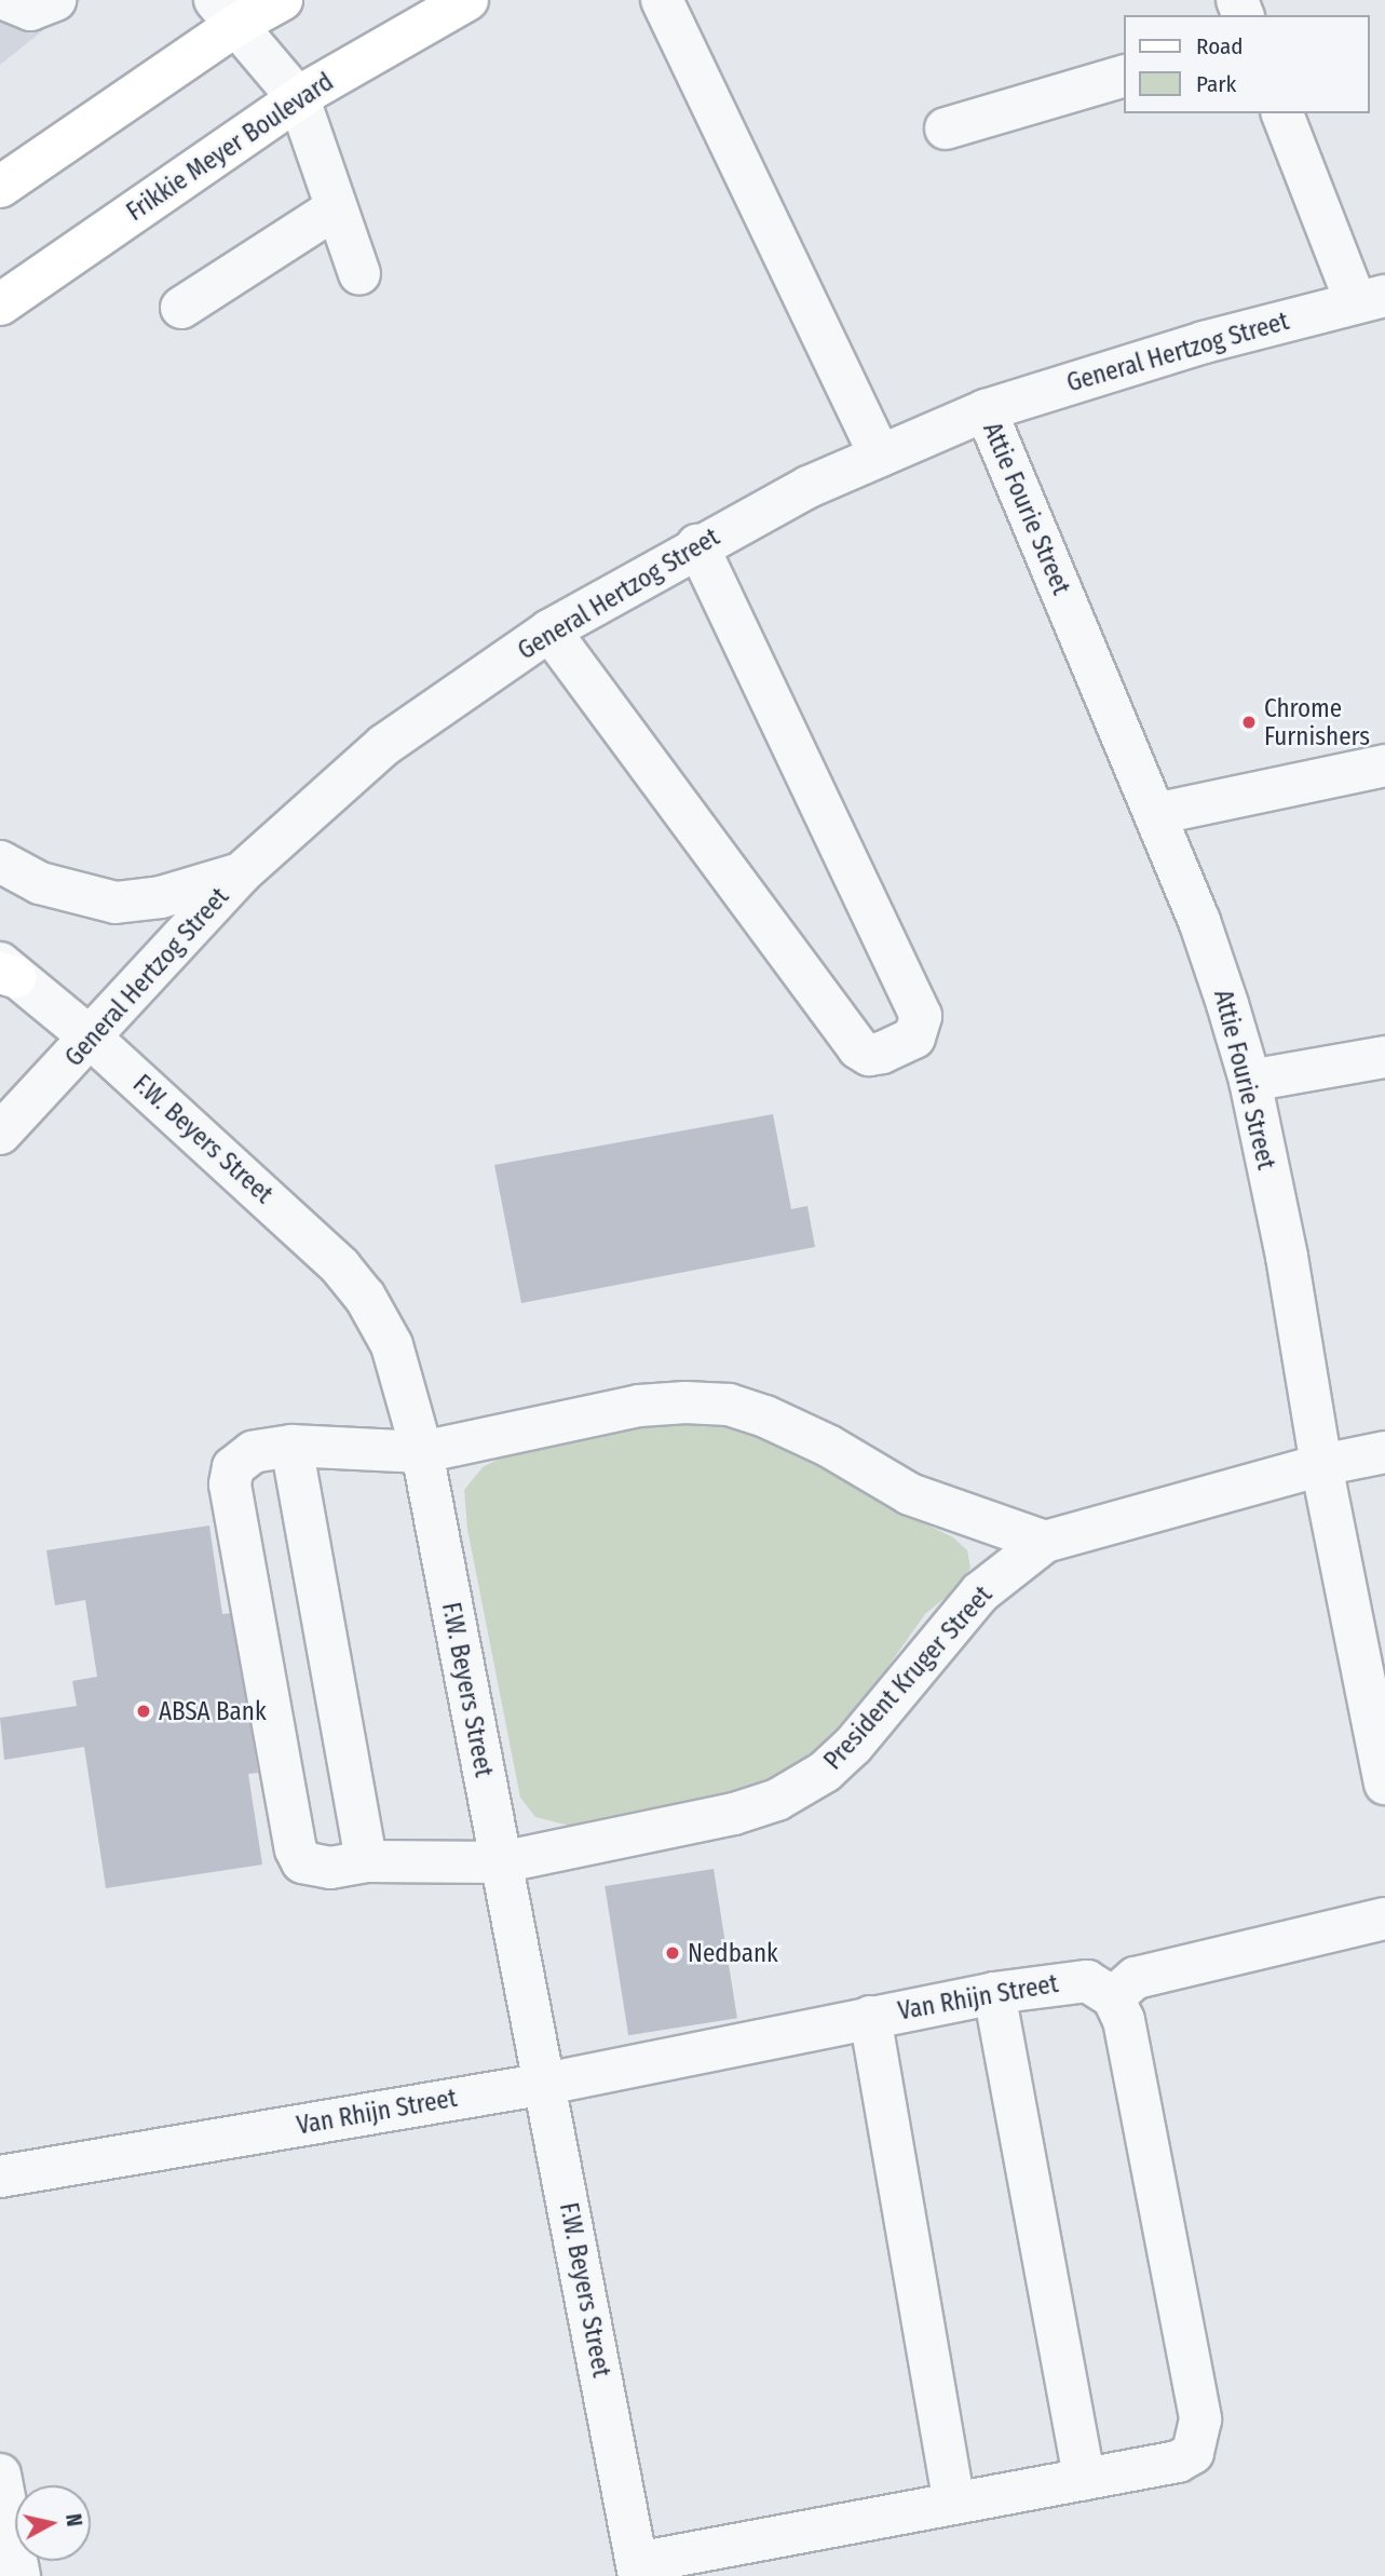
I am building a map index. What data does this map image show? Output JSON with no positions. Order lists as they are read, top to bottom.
{
  "streets": {
    "main road": ["Frikkie Meyer Boulevard"],
    "street": [
      "General Hertzog Street",
      "Attie Fourie Street",
      "F.W. Beyers Street",
      "President Kruger Street",
      "Van Rhijn Street"
    ]
  },
  "crossings": [
    ["General Hertzog Street", "Attie Fourie Street"],
    ["General Hertzog Street", "F.W. Beyers Street"],
    ["Attie Fourie Street", "President Kruger Street"],
    ["F.W. Beyers Street", "President Kruger Street"],
    ["F.W. Beyers Street", "Van Rhijn Street"]
  ],
  "places": ["Chrome Furnishers", "ABSA Bank", "Nedbank"],
  "legend": ["Road", "Park"],
  "north": "right"
}
